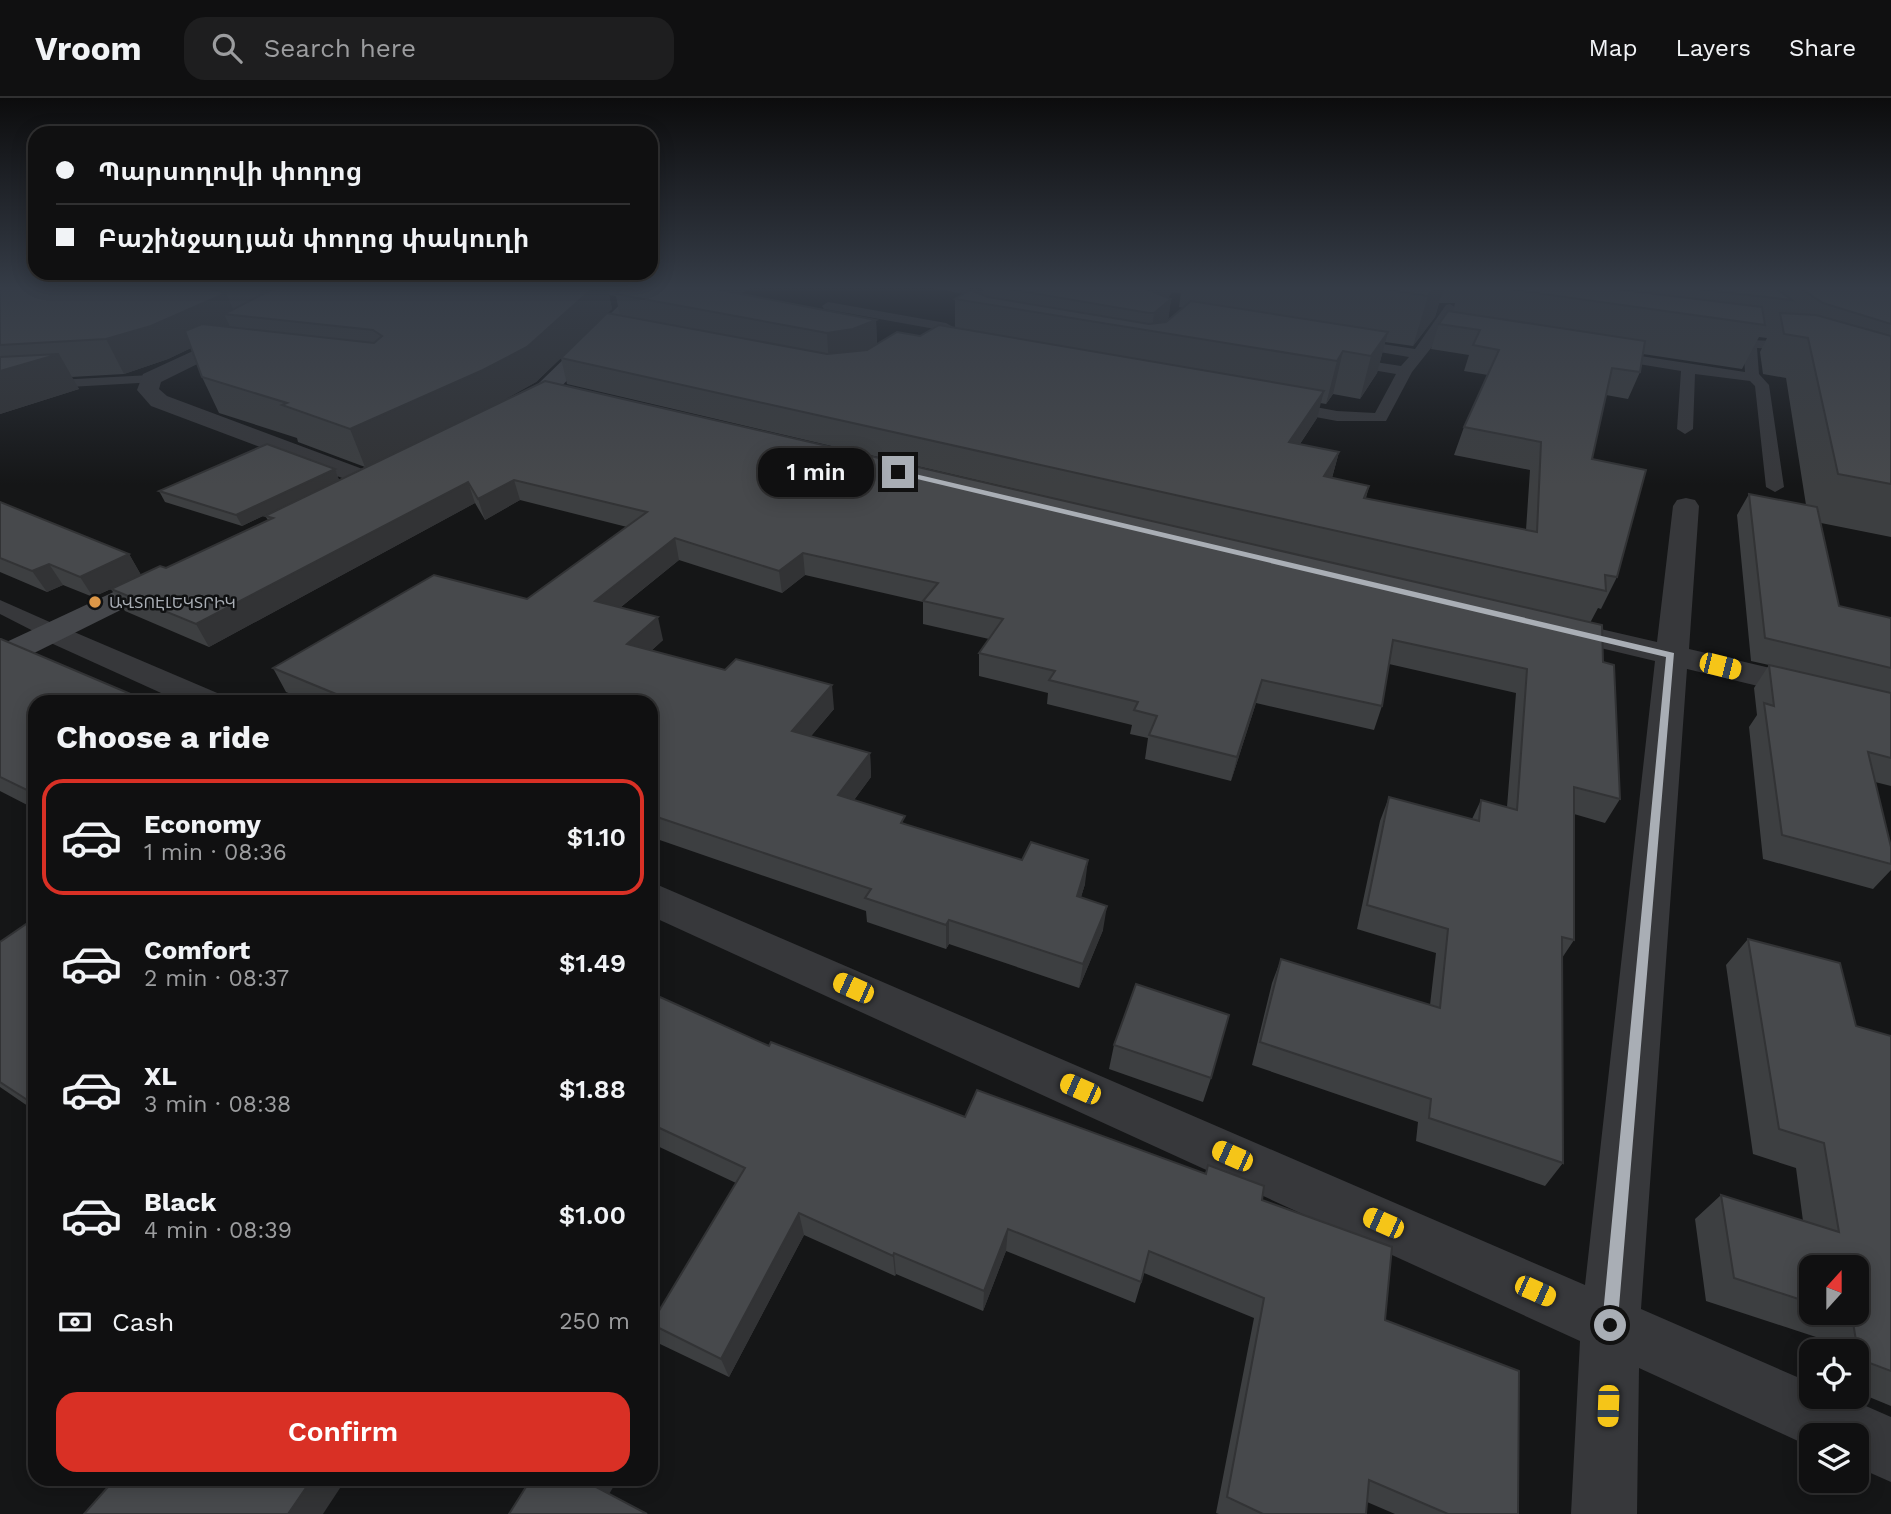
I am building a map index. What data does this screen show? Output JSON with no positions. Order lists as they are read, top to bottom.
{
  "places": ["ԱՎՏՈԷԼԵԿՏՐԻԿ"],
  "north": "top",
  "page": {
    "header": "Vroom",
    "search": "Search here",
    "nav": ["Map", "Layers", "Share"],
    "banner": ["Պարսողովի փողոց", "Բաշինջաղյան փողոց փակուղի"],
    "bubble": "1 min",
    "heading": "Choose a ride",
    "list": [
      {
        "name": "Economy",
        "note": "1 min · 08:36",
        "value": "$1.10"
      },
      {
        "name": "Comfort",
        "note": "2 min · 08:37",
        "value": "$1.49"
      },
      {
        "name": "XL",
        "note": "3 min · 08:38",
        "value": "$1.88"
      },
      {
        "name": "Black",
        "note": "4 min · 08:39",
        "value": "$1.00"
      }
    ],
    "pay": ["Cash", "250 m"],
    "buttons": "Confirm"
  }
}
